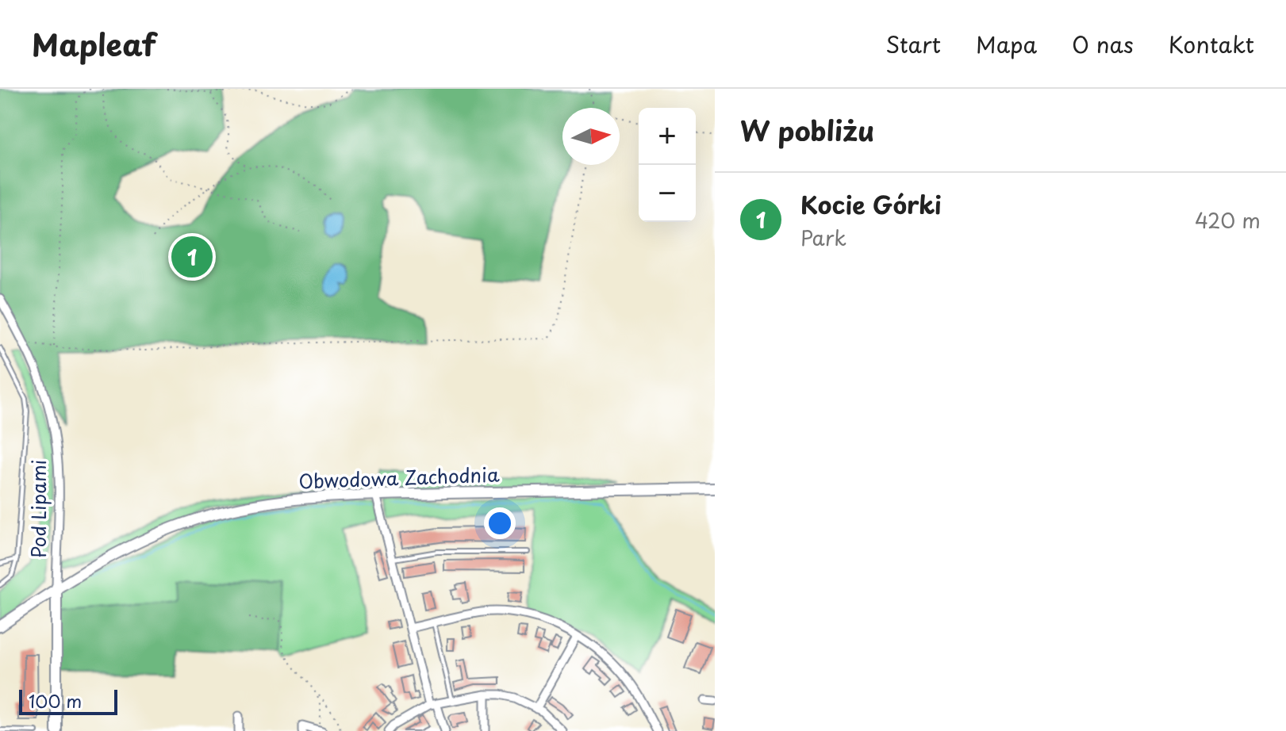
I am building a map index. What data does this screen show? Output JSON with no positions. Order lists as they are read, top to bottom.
{
  "streets": {
    "main road": ["Obwodowa Zachodnia", "Pod Lipami"]
  },
  "crossings": [
    ["Obwodowa Zachodnia", "Pod Lipami"]
  ],
  "scale_bar": "100 m",
  "north": "right",
  "page": {
    "header": "Mapleaf",
    "nav": [
      "Start",
      "Mapa",
      "O nas",
      "Kontakt"
    ],
    "heading": "W pobliżu",
    "map_buttons": ["+", "−"],
    "list": [
      {
        "mark": "1",
        "name": "Kocie Górki",
        "note": "Park",
        "value": "420 m"
      }
    ],
    "pins": "1",
    "scale": "100 m"
  }
}
